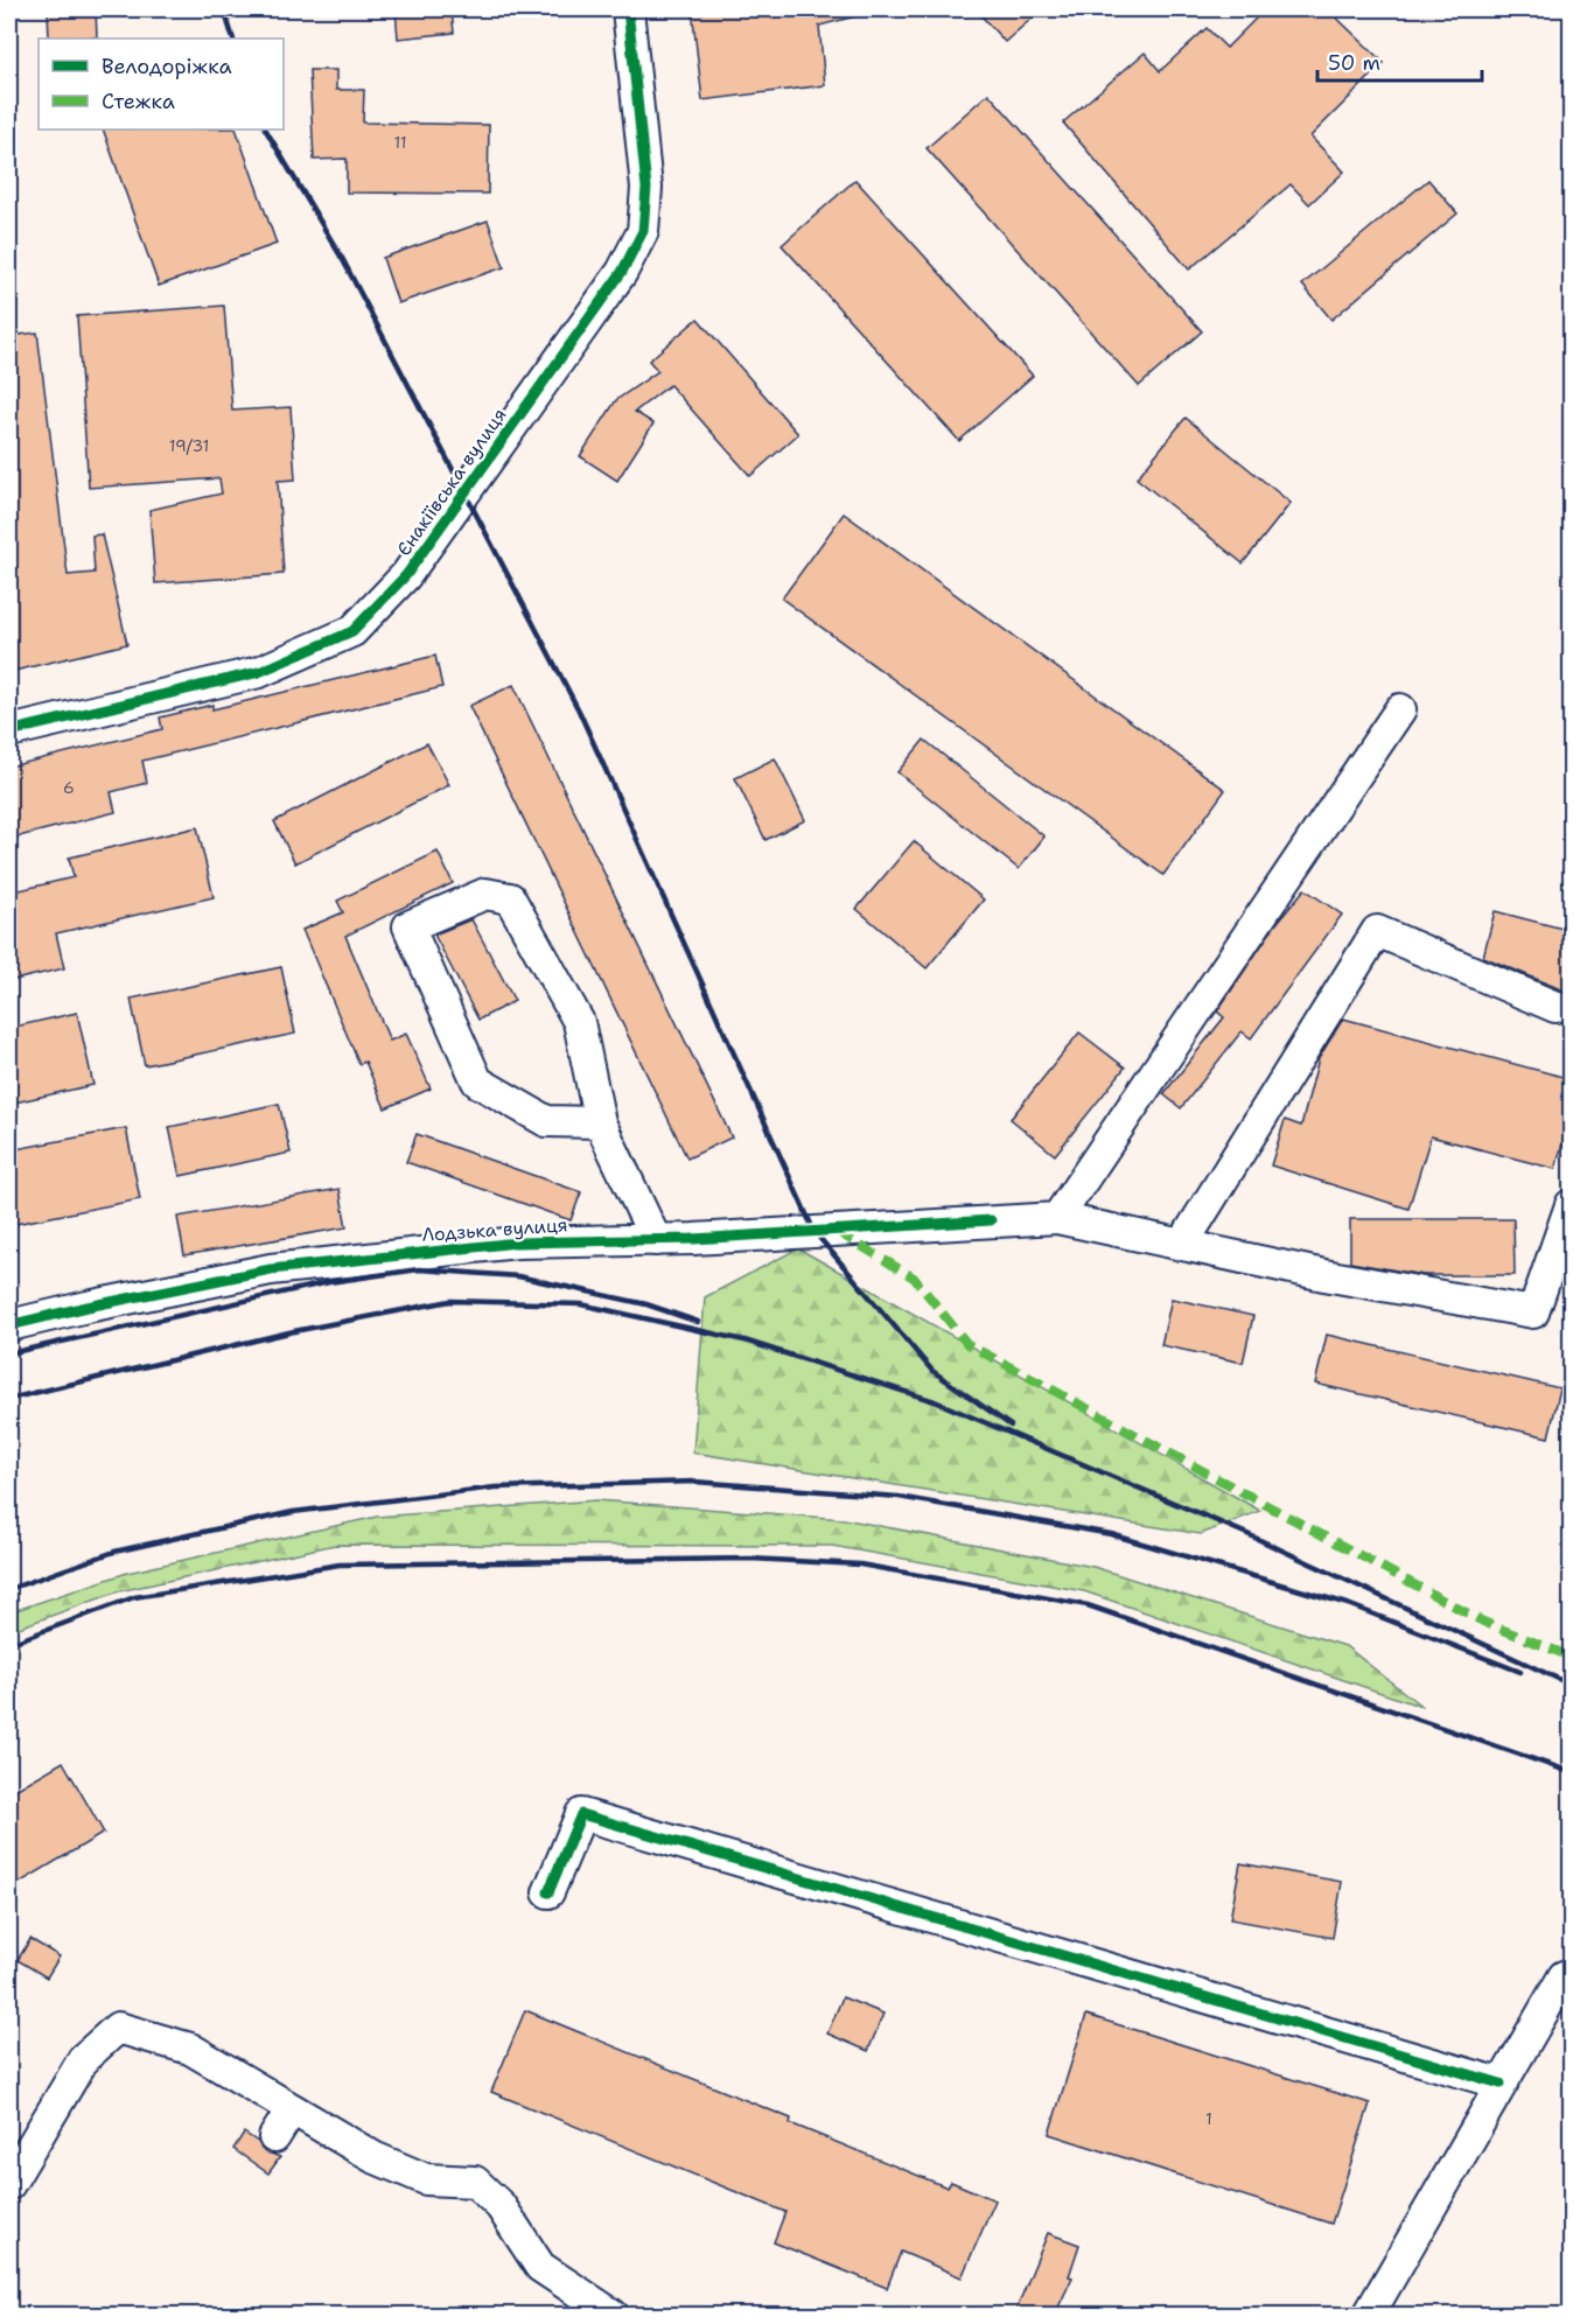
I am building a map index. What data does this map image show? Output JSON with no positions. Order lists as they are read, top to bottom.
{
  "streets": {
    "street": ["Єнакіївська вулиця", "Лодзька вулиця"]
  },
  "house_numbers": [
    "11",
    "19/31",
    "6",
    "1"
  ],
  "legend": ["Велодоріжка", "Стежка"],
  "scale_bar": "50 m"
}
